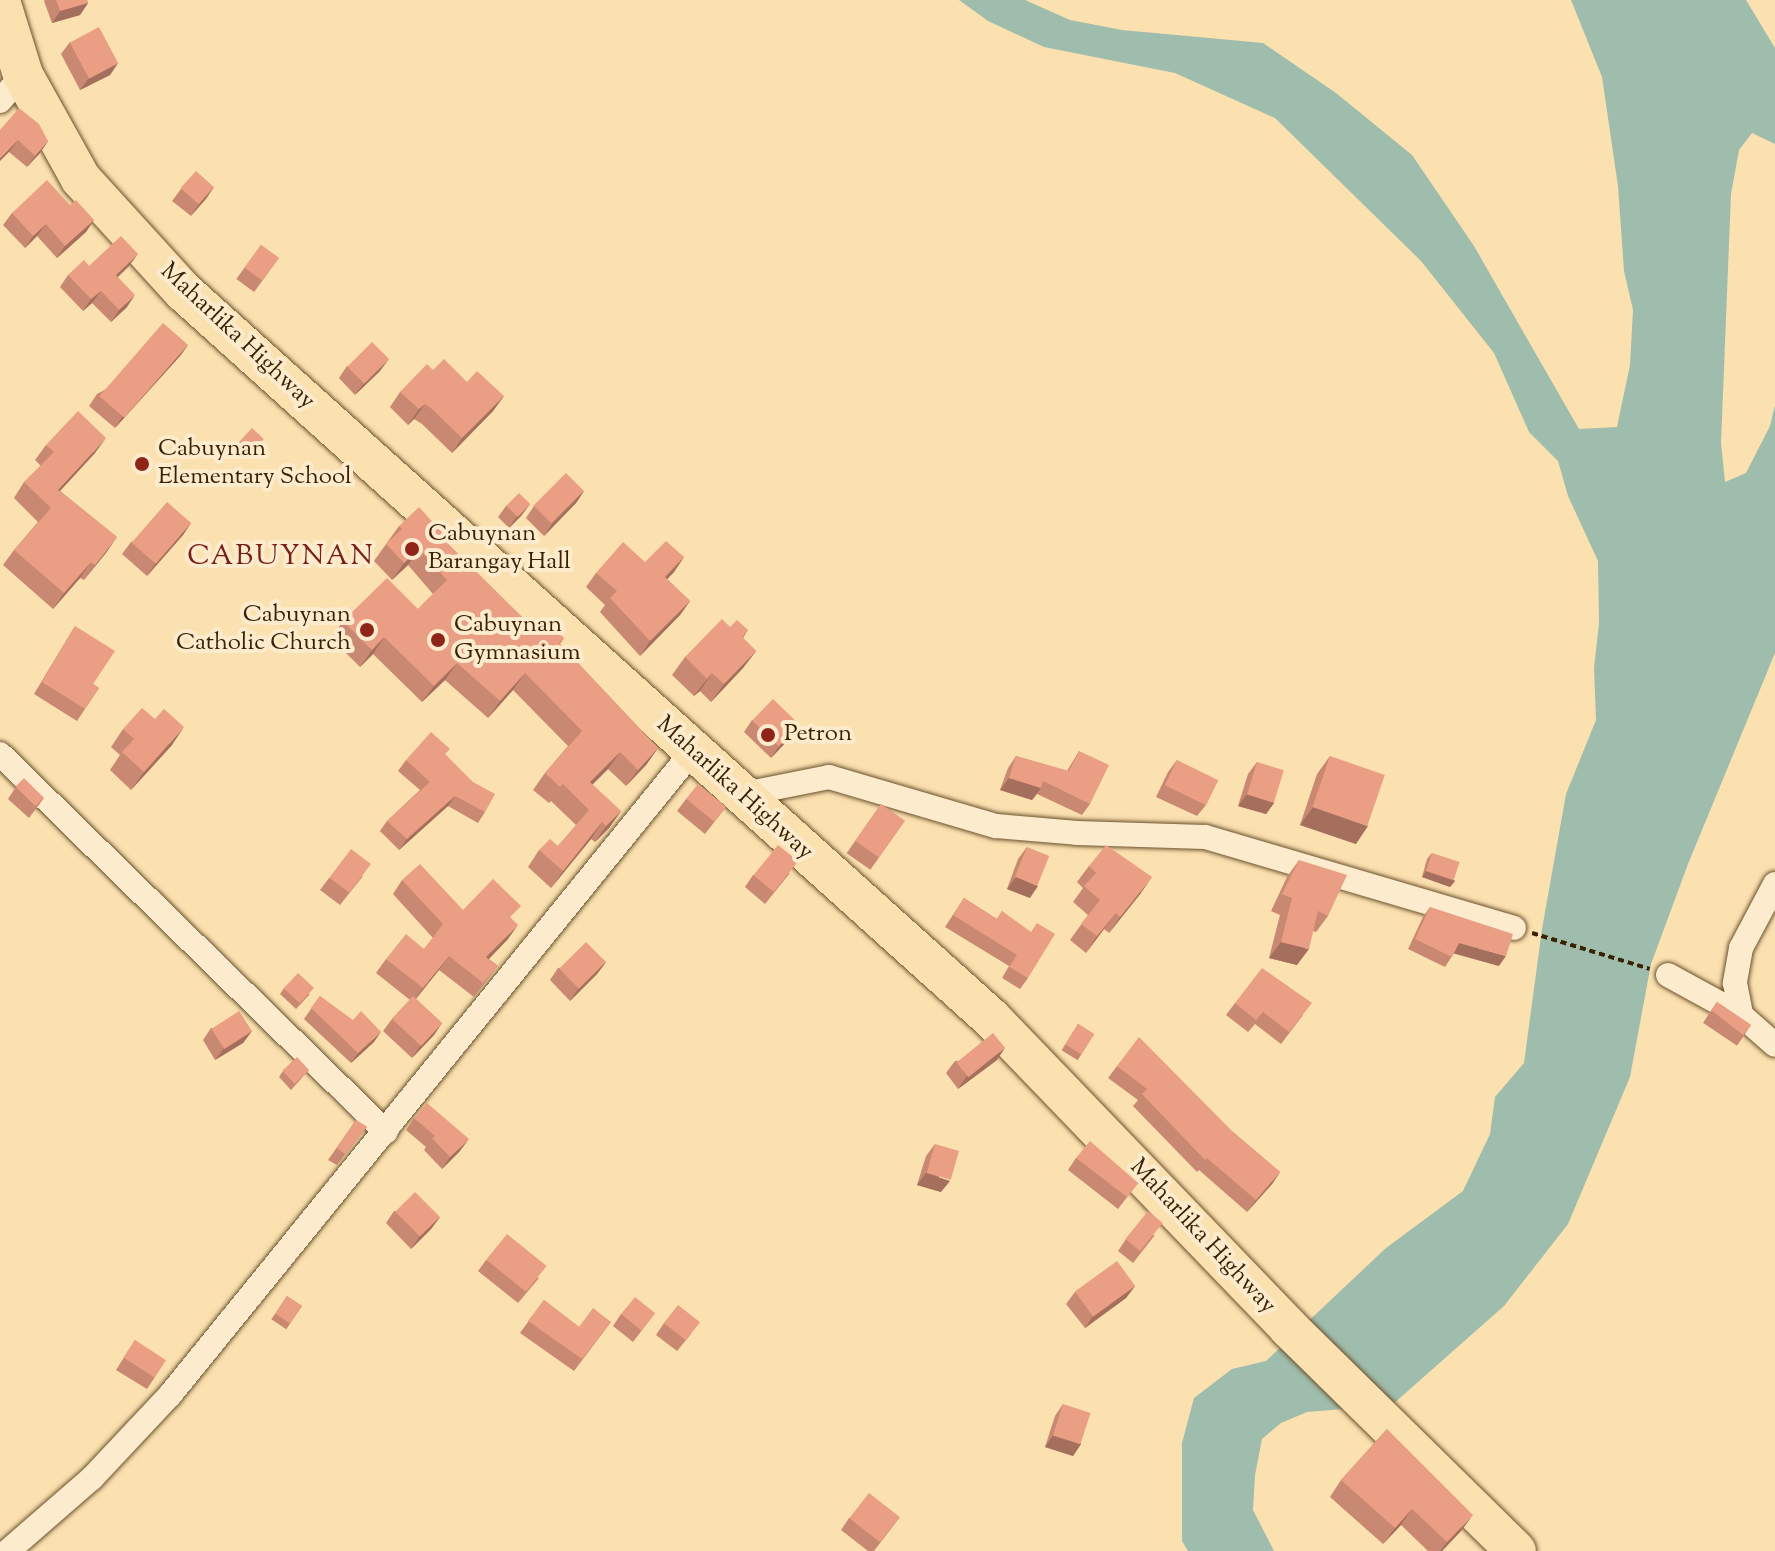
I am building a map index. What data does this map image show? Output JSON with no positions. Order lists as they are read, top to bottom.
{
  "streets": {
    "highway": ["Maharlika Highway"]
  },
  "districts": ["CABUYNAN"],
  "places": [
    "Cabuynan Elementary School",
    "Cabuynan Barangay Hall",
    "Cabuynan Catholic Church",
    "Cabuynan Gymnasium",
    "Petron"
  ]
}
